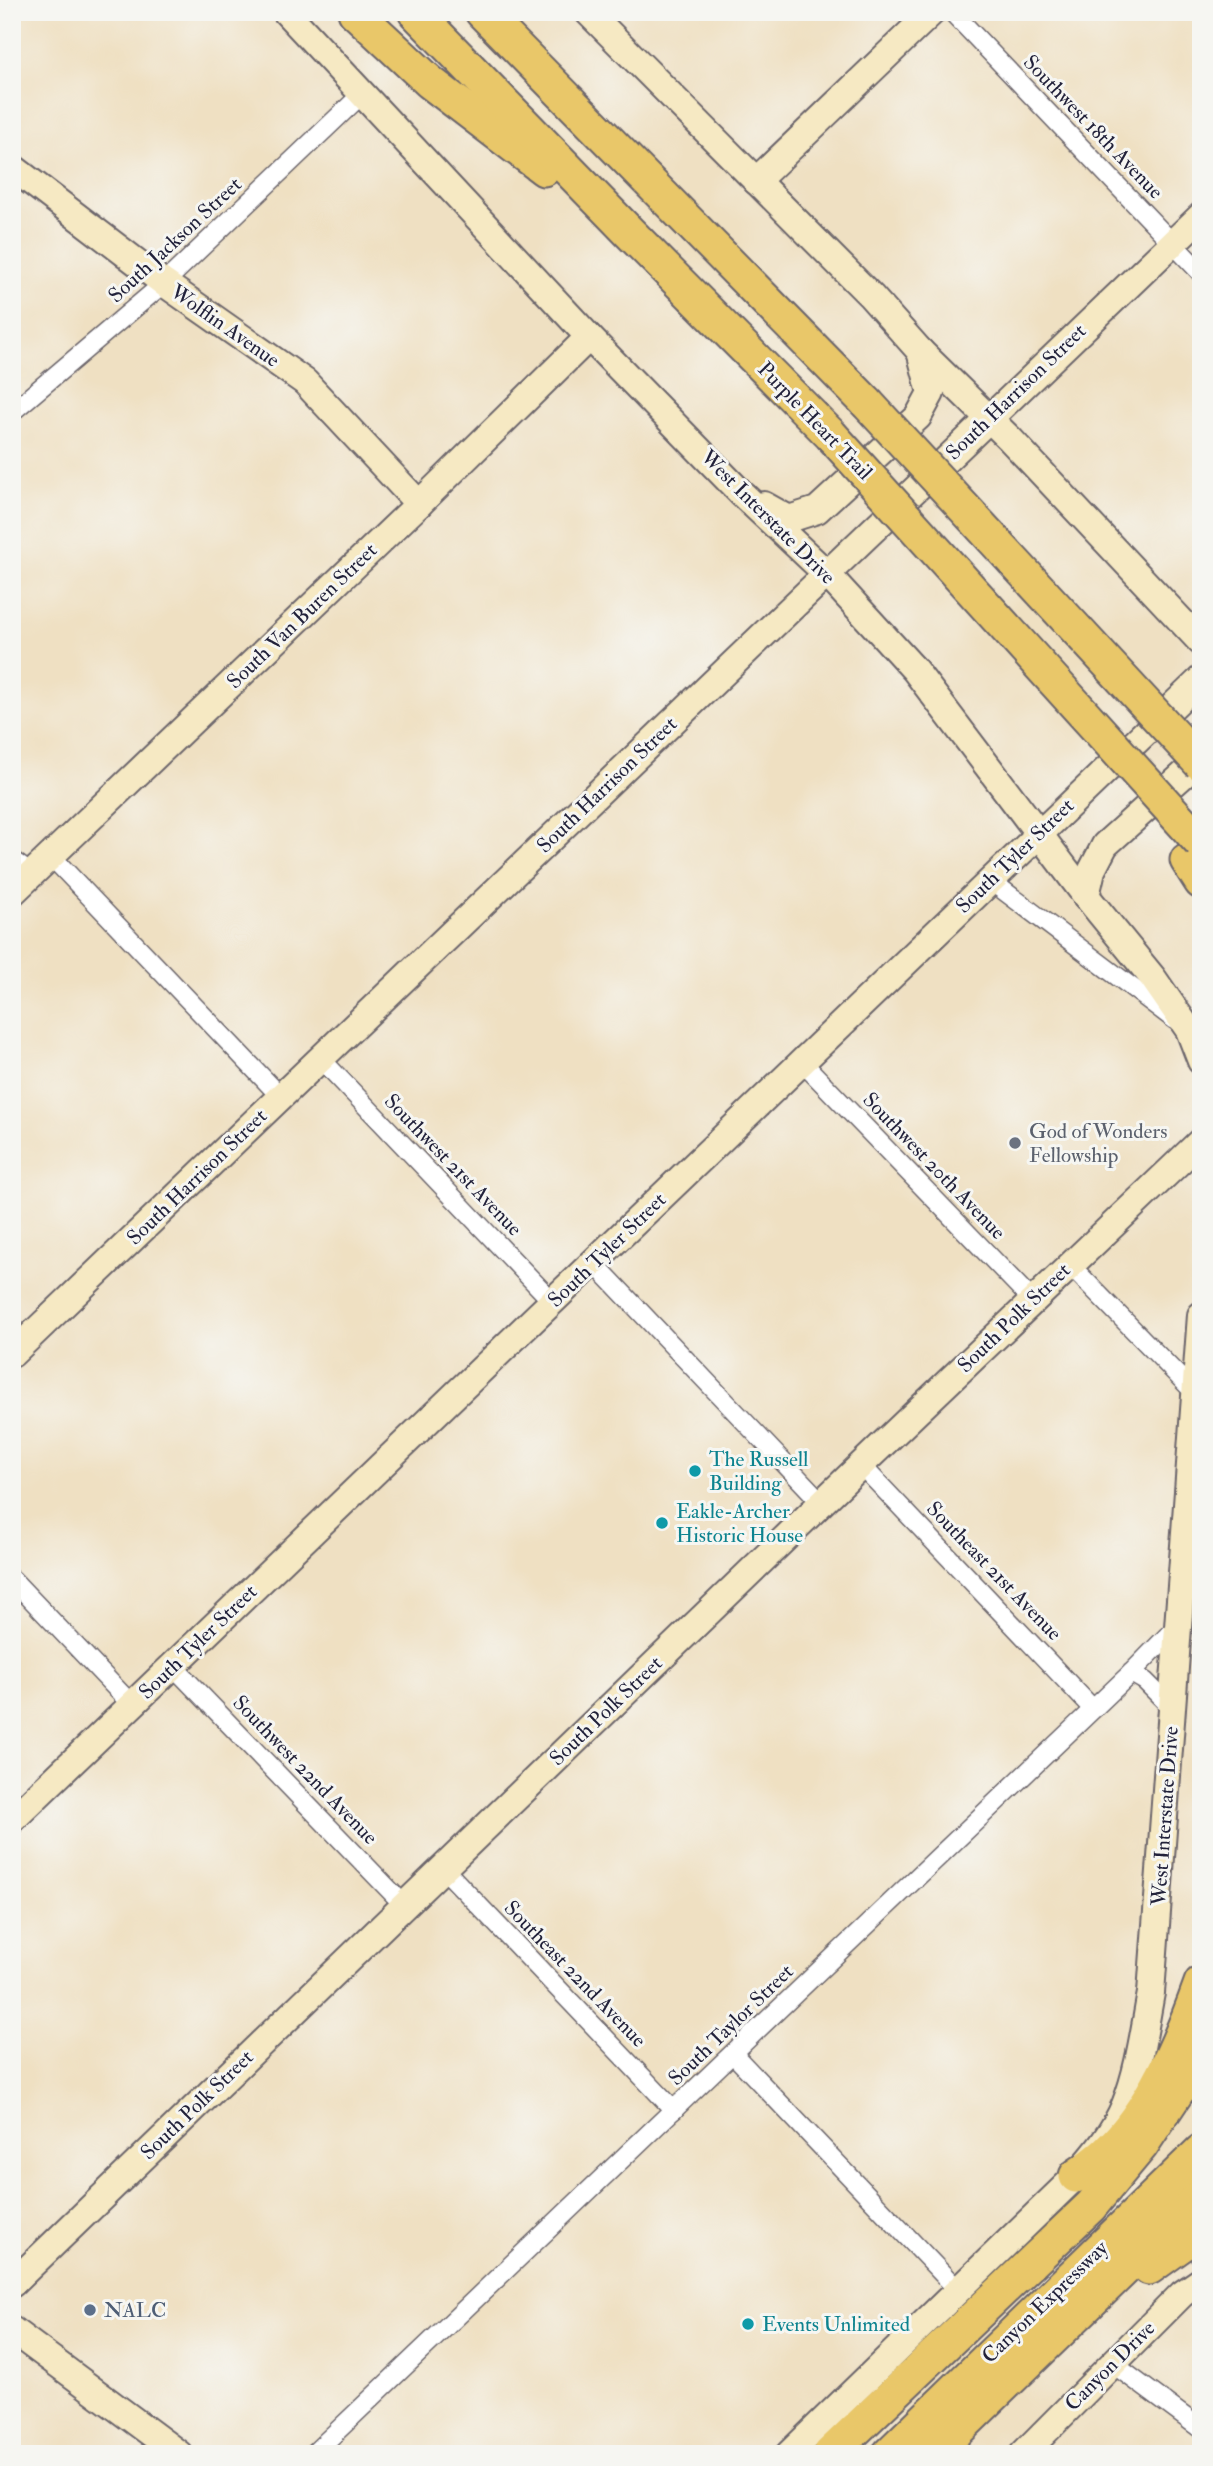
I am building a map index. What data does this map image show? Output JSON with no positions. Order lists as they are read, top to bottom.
{
  "streets": {
    "highway": ["Purple Heart Trail", "Canyon Expressway"],
    "main road": [
      "Wolflin Avenue",
      "South Harrison Street",
      "West Interstate Drive",
      "South Van Buren Street",
      "South Tyler Street",
      "South Polk Street",
      "Canyon Drive"
    ],
    "street": [
      "Southwest 18th Avenue",
      "South Jackson Street",
      "Southwest 21st Avenue",
      "Southwest 20th Avenue",
      "Southeast 21st Avenue",
      "Southwest 22nd Avenue",
      "Southeast 22nd Avenue",
      "South Taylor Street"
    ]
  },
  "crossings": [
    ["Southwest 18th Avenue", "South Harrison Street"],
    ["South Jackson Street", "Wolflin Avenue"],
    ["South Jackson Street", "West Interstate Drive"],
    ["Wolflin Avenue", "South Van Buren Street"],
    ["South Harrison Street", "West Interstate Drive"],
    ["South Harrison Street", "Southwest 21st Avenue"],
    ["West Interstate Drive", "South Van Buren Street"],
    ["West Interstate Drive", "South Tyler Street"],
    ["West Interstate Drive", "South Taylor Street"],
    ["South Tyler Street", "Southwest 21st Avenue"],
    ["South Tyler Street", "Southwest 20th Avenue"],
    ["South Tyler Street", "Southwest 22nd Avenue"],
    ["Southwest 20th Avenue", "South Polk Street"],
    ["South Polk Street", "Southeast 21st Avenue"],
    ["South Polk Street", "Southwest 22nd Avenue"],
    ["South Polk Street", "Southeast 22nd Avenue"],
    ["Southeast 21st Avenue", "South Taylor Street"],
    ["Southeast 22nd Avenue", "South Taylor Street"]
  ],
  "places": [
    "God of Wonders Fellowship",
    "The Russell Building",
    "Eakle-Archer Historic House",
    "NALC",
    "Events Unlimited"
  ]
}
